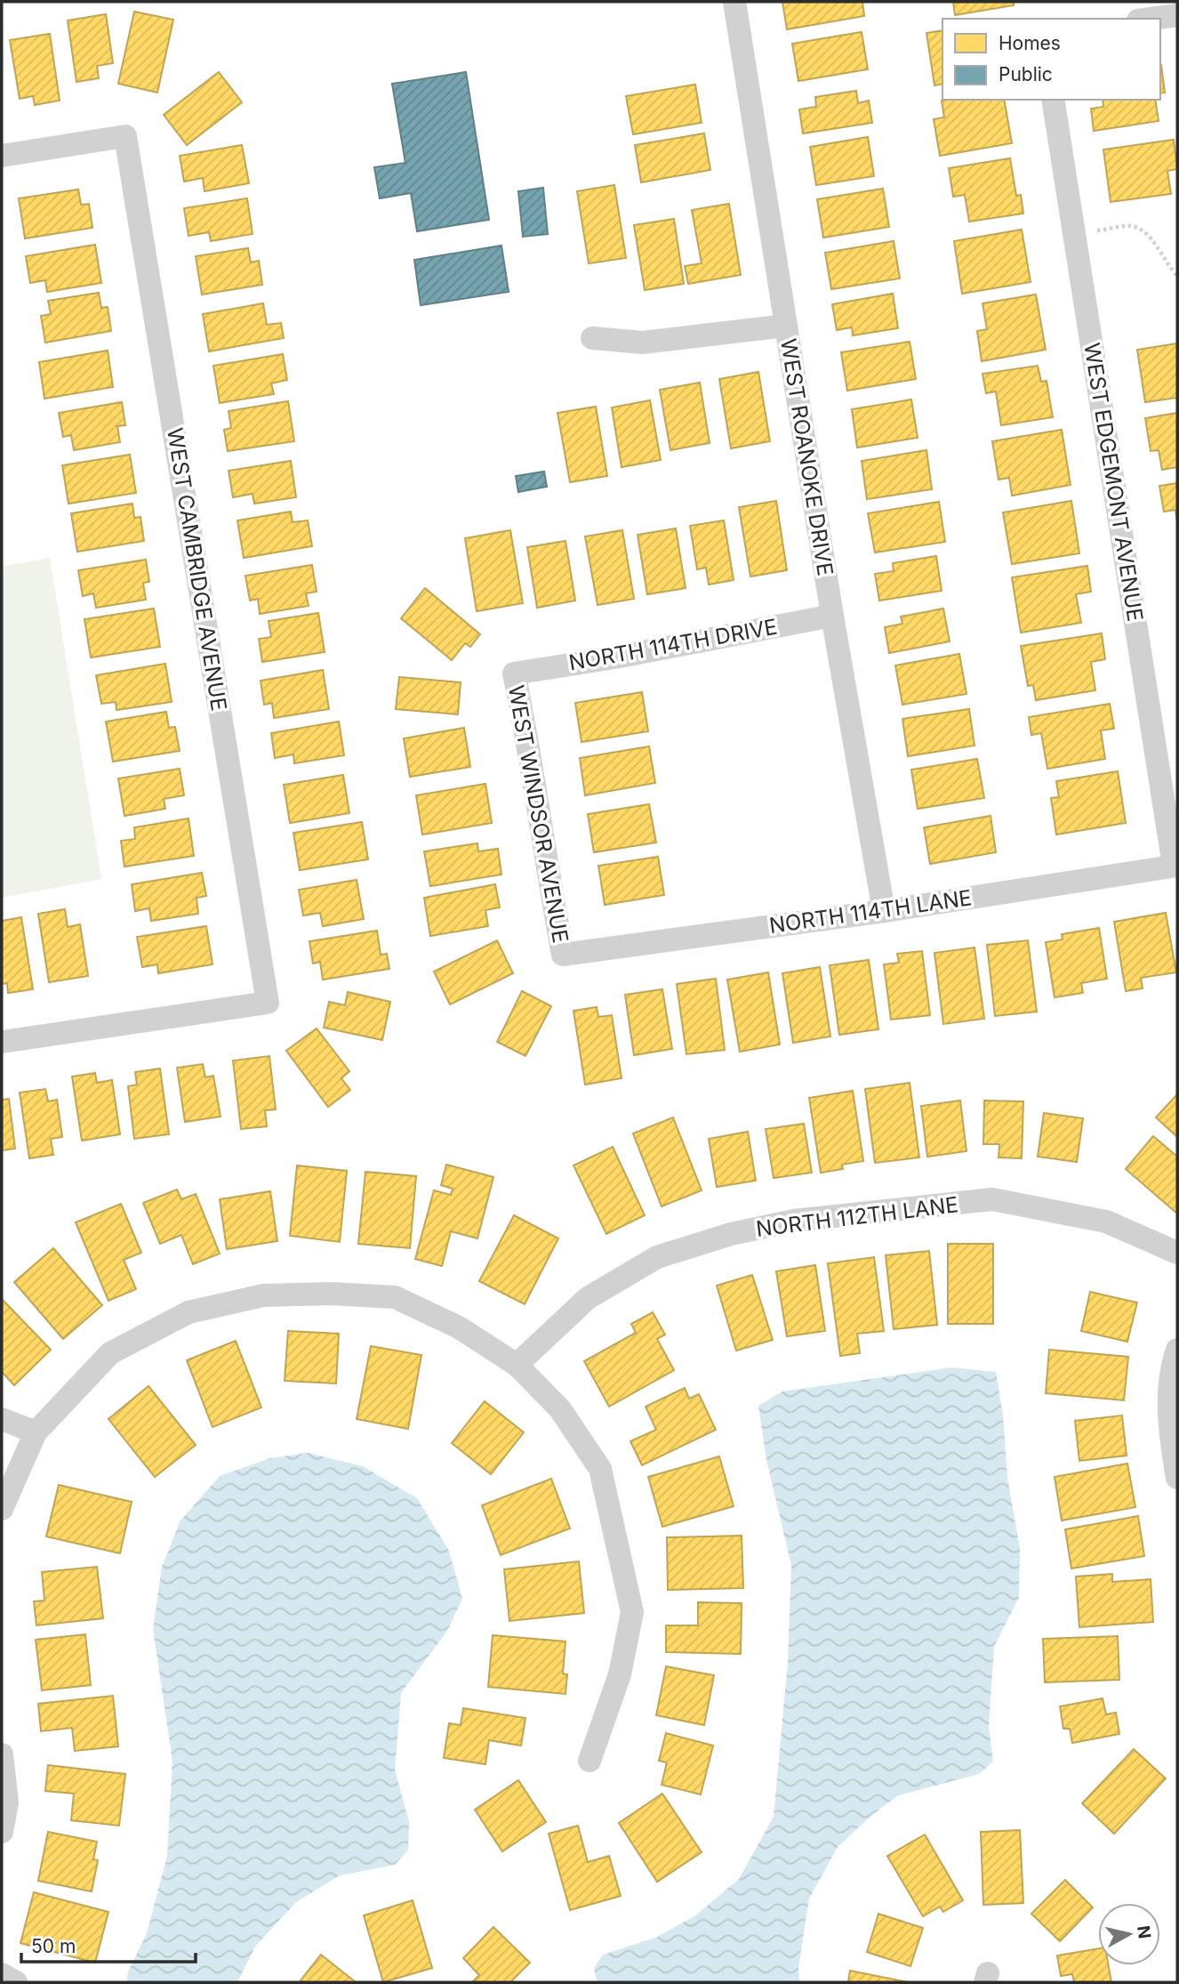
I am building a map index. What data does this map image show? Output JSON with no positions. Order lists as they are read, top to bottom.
{
  "streets": {
    "street": [
      "WEST ROANOKE DRIVE",
      "WEST EDGEMONT AVENUE",
      "WEST CAMBRIDGE AVENUE",
      "NORTH 114TH DRIVE",
      "WEST WINDSOR AVENUE",
      "NORTH 114TH LANE",
      "NORTH 112TH LANE"
    ]
  },
  "crossings": [
    ["WEST ROANOKE DRIVE", "NORTH 114TH DRIVE"],
    ["WEST ROANOKE DRIVE", "NORTH 114TH LANE"],
    ["WEST EDGEMONT AVENUE", "NORTH 114TH LANE"],
    ["NORTH 114TH DRIVE", "WEST WINDSOR AVENUE"],
    ["WEST WINDSOR AVENUE", "NORTH 114TH LANE"]
  ],
  "legend": ["Homes", "Public"],
  "scale_bar": "50 m",
  "north": "right"
}
